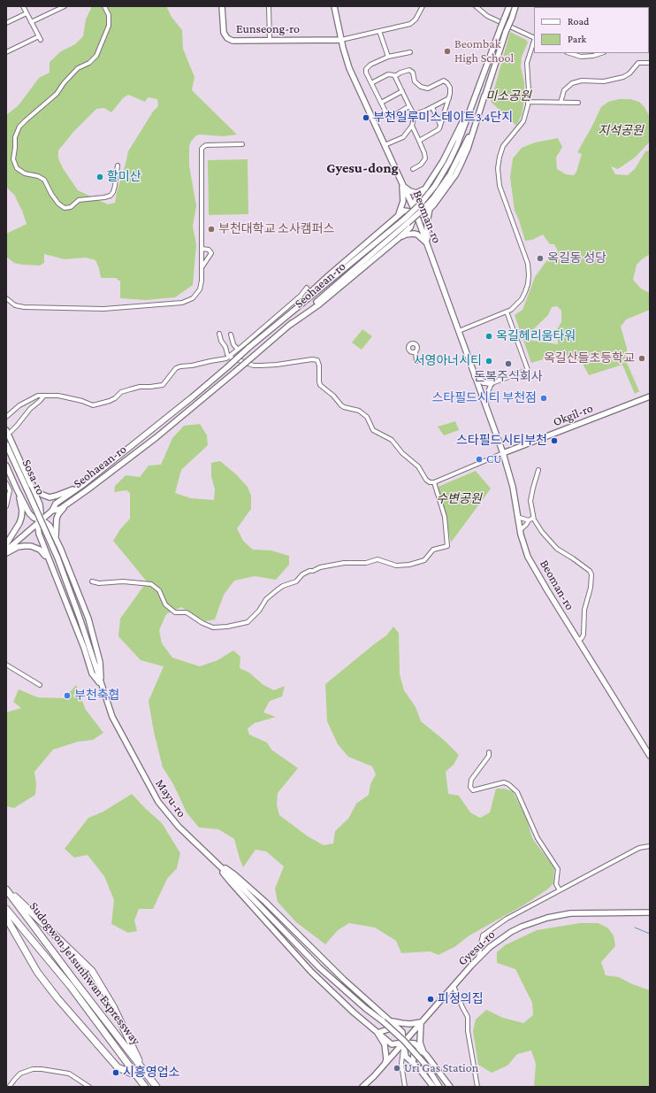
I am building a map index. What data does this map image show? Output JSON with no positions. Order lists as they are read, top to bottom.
{
  "streets": {
    "highway": ["Sudogwon Je1sunhwan Expressway"],
    "main road": [
      "Eunseong-ro",
      "Beoman-ro",
      "Seohaean-ro",
      "Okgil-ro",
      "Sosa-ro",
      "Mayu-ro",
      "Gyesu-ro"
    ]
  },
  "crossings": [
    ["Eunseong-ro", "Beoman-ro"],
    ["Beoman-ro", "Okgil-ro"],
    ["Seohaean-ro", "Sosa-ro"],
    ["Seohaean-ro", "Mayu-ro"],
    ["Sosa-ro", "Mayu-ro"]
  ],
  "districts": ["Gyesu-dong"],
  "parks": ["미소공원", "지석공원", "수변공원"],
  "places": [
    "Beombak High School",
    "부천일루미스테이트3.4단지",
    "할미산",
    "부천대학교 소사캠퍼스",
    "옥길동 성당",
    "옥길헤리움타워",
    "옥길산들초등학교",
    "서영아너시티",
    "돈복주식회사",
    "스타필드시티 부천점",
    "스타필드시티부천",
    "CU",
    "부천축협",
    "피정의집",
    "Uri Gas Station",
    "시흥영업소"
  ],
  "legend": ["Road", "Park"]
}
